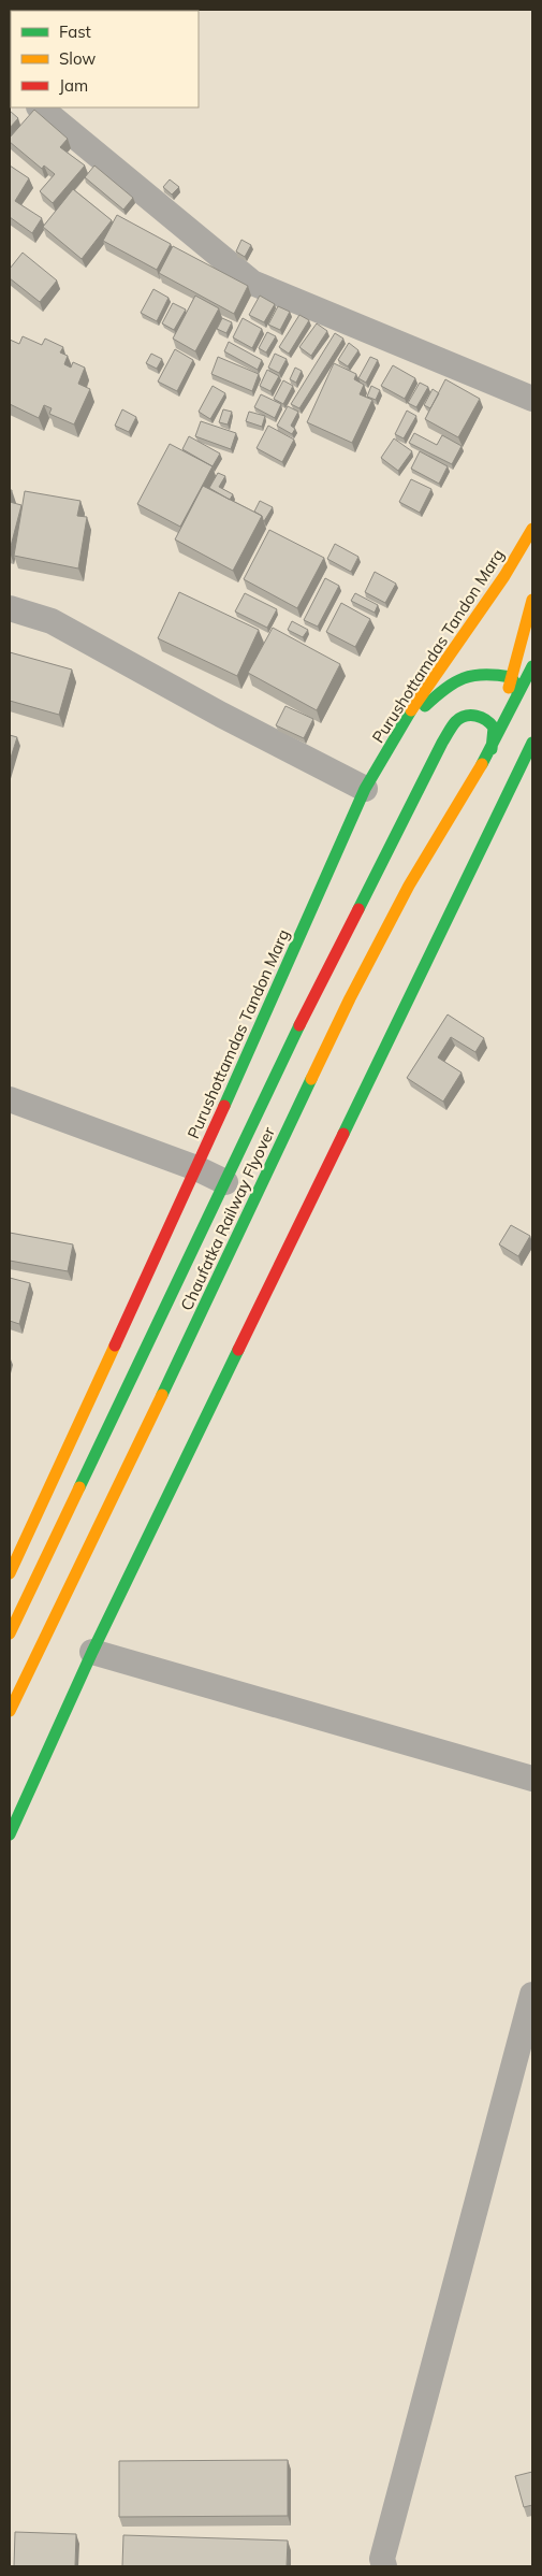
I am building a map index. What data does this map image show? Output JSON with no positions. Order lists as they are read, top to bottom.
{
  "streets": {
    "main road": ["Purushottamdas Tandon Marg", "Chaufatka Railway Flyover"]
  },
  "legend": ["Fast", "Slow", "Jam"]
}
